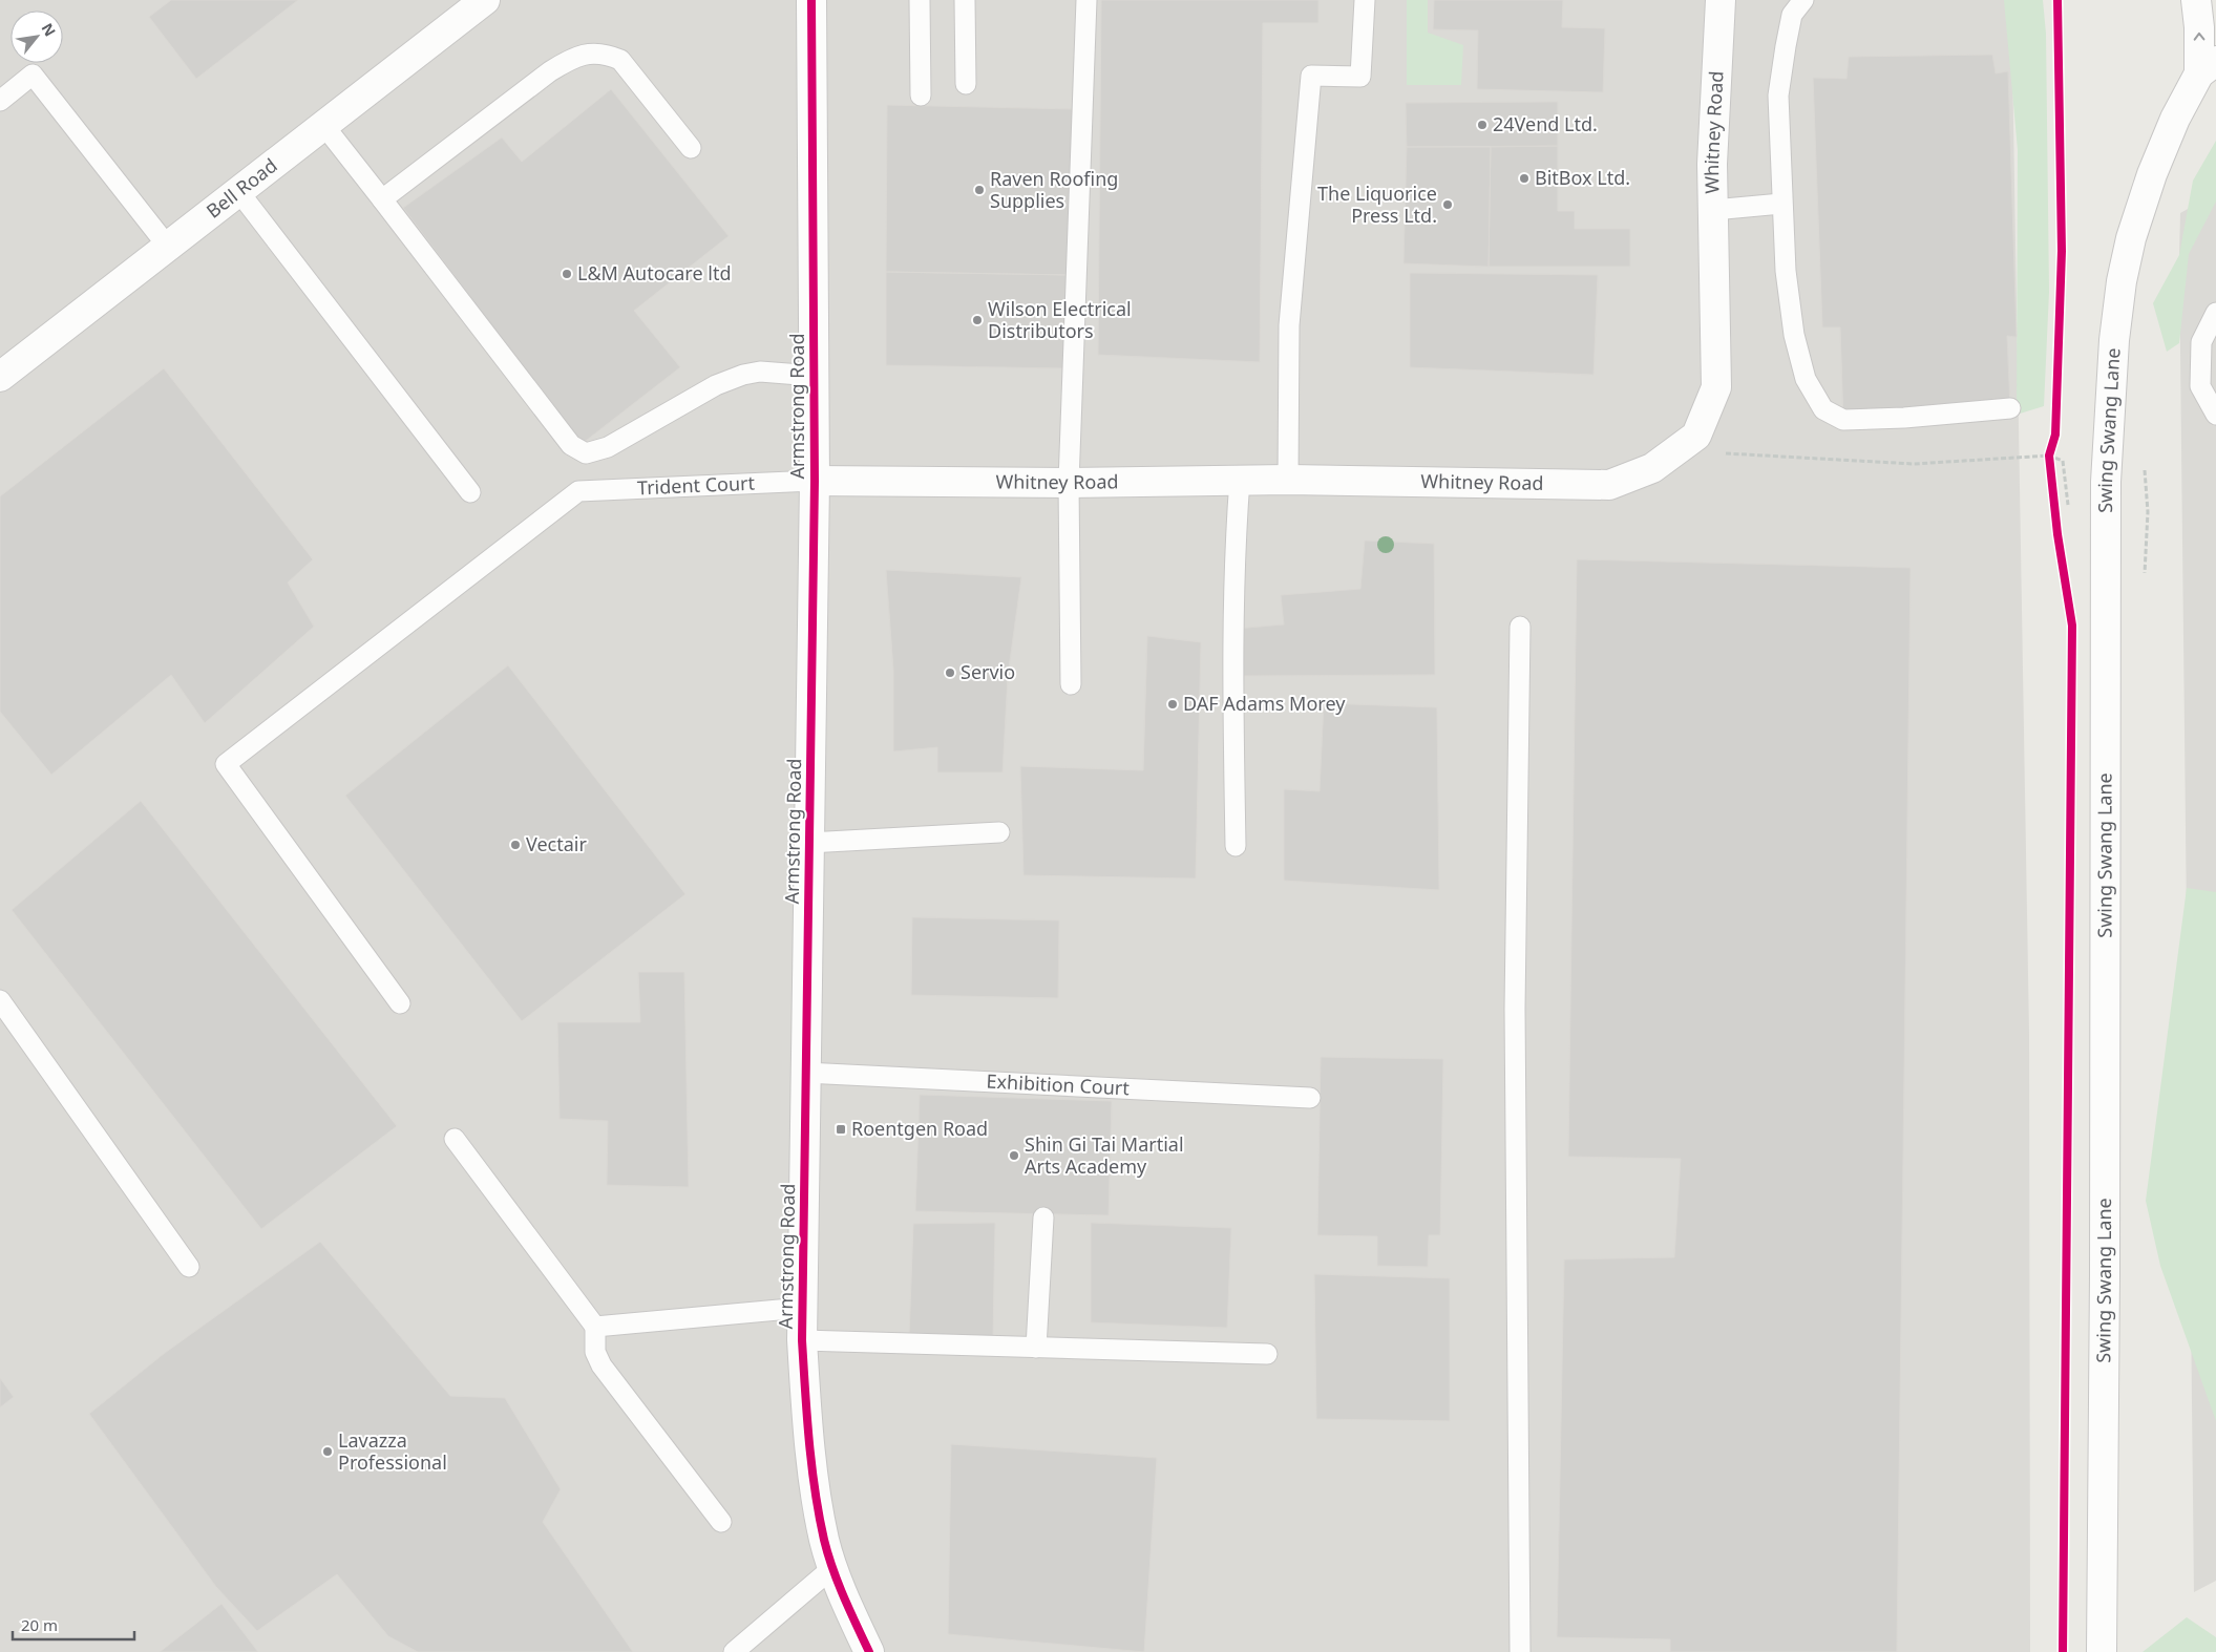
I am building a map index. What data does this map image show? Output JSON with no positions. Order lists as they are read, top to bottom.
{
  "streets": {
    "street": [
      "Whitney Road",
      "Bell Road",
      "Armstrong Road",
      "Swing Swang Lane"
    ],
    "lane": ["Trident Court", "Exhibition Court"]
  },
  "crossings": [
    ["Whitney Road", "Armstrong Road"],
    ["Whitney Road", "Trident Court"],
    ["Armstrong Road", "Trident Court"],
    ["Armstrong Road", "Exhibition Court"]
  ],
  "places": {
    "other": [
      "24Vend Ltd.",
      "BitBox Ltd.",
      "Raven Roofing Supplies",
      "The Liquorice Press Ltd.",
      "L&M Autocare ltd",
      "Wilson Electrical Distributors",
      "Servio",
      "DAF Adams Morey",
      "Vectair",
      "Shin Gi Tai Martial Arts Academy",
      "Lavazza Professional"
    ],
    "transit": ["Roentgen Road"]
  },
  "scale_bar": "20 m",
  "north": "top right"
}
